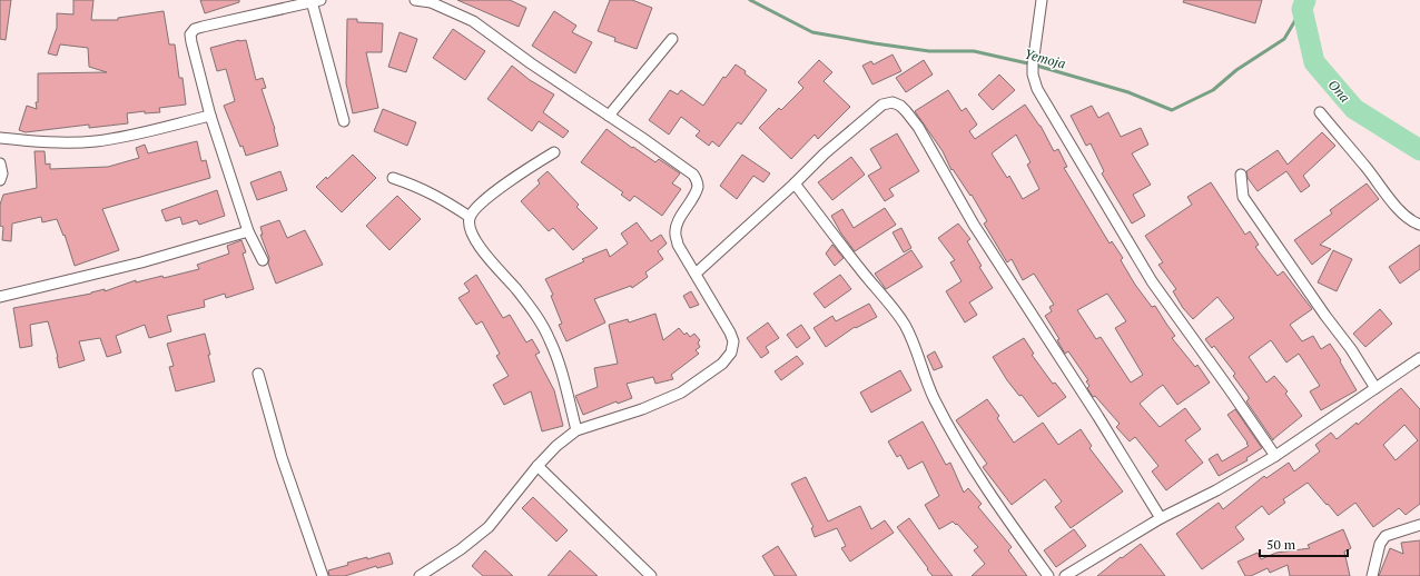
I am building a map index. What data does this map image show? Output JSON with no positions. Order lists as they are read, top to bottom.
{
  "water": ["Yemoja", "Ona"],
  "scale_bar": "50 m"
}
